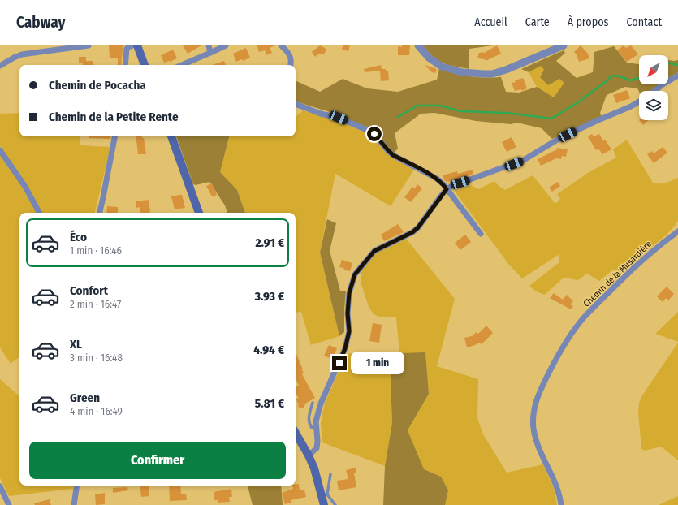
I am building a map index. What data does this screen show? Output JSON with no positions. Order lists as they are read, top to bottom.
{
  "streets": {
    "street": ["Chemin de la Musardière"]
  },
  "north": "bottom left",
  "page": {
    "header": "Cabway",
    "nav": [
      "Accueil",
      "Carte",
      "À propos",
      "Contact"
    ],
    "banner": ["Chemin de Pocacha", "Chemin de la Petite Rente"],
    "list": [
      {
        "name": "Éco",
        "note": "1 min · 16:46",
        "value": "2.91 €"
      },
      {
        "name": "Confort",
        "note": "2 min · 16:47",
        "value": "3.93 €"
      },
      {
        "name": "XL",
        "note": "3 min · 16:48",
        "value": "4.94 €"
      },
      {
        "name": "Green",
        "note": "4 min · 16:49",
        "value": "5.81 €"
      }
    ],
    "bubble": "1 min",
    "buttons": "Confirmer"
  }
}
